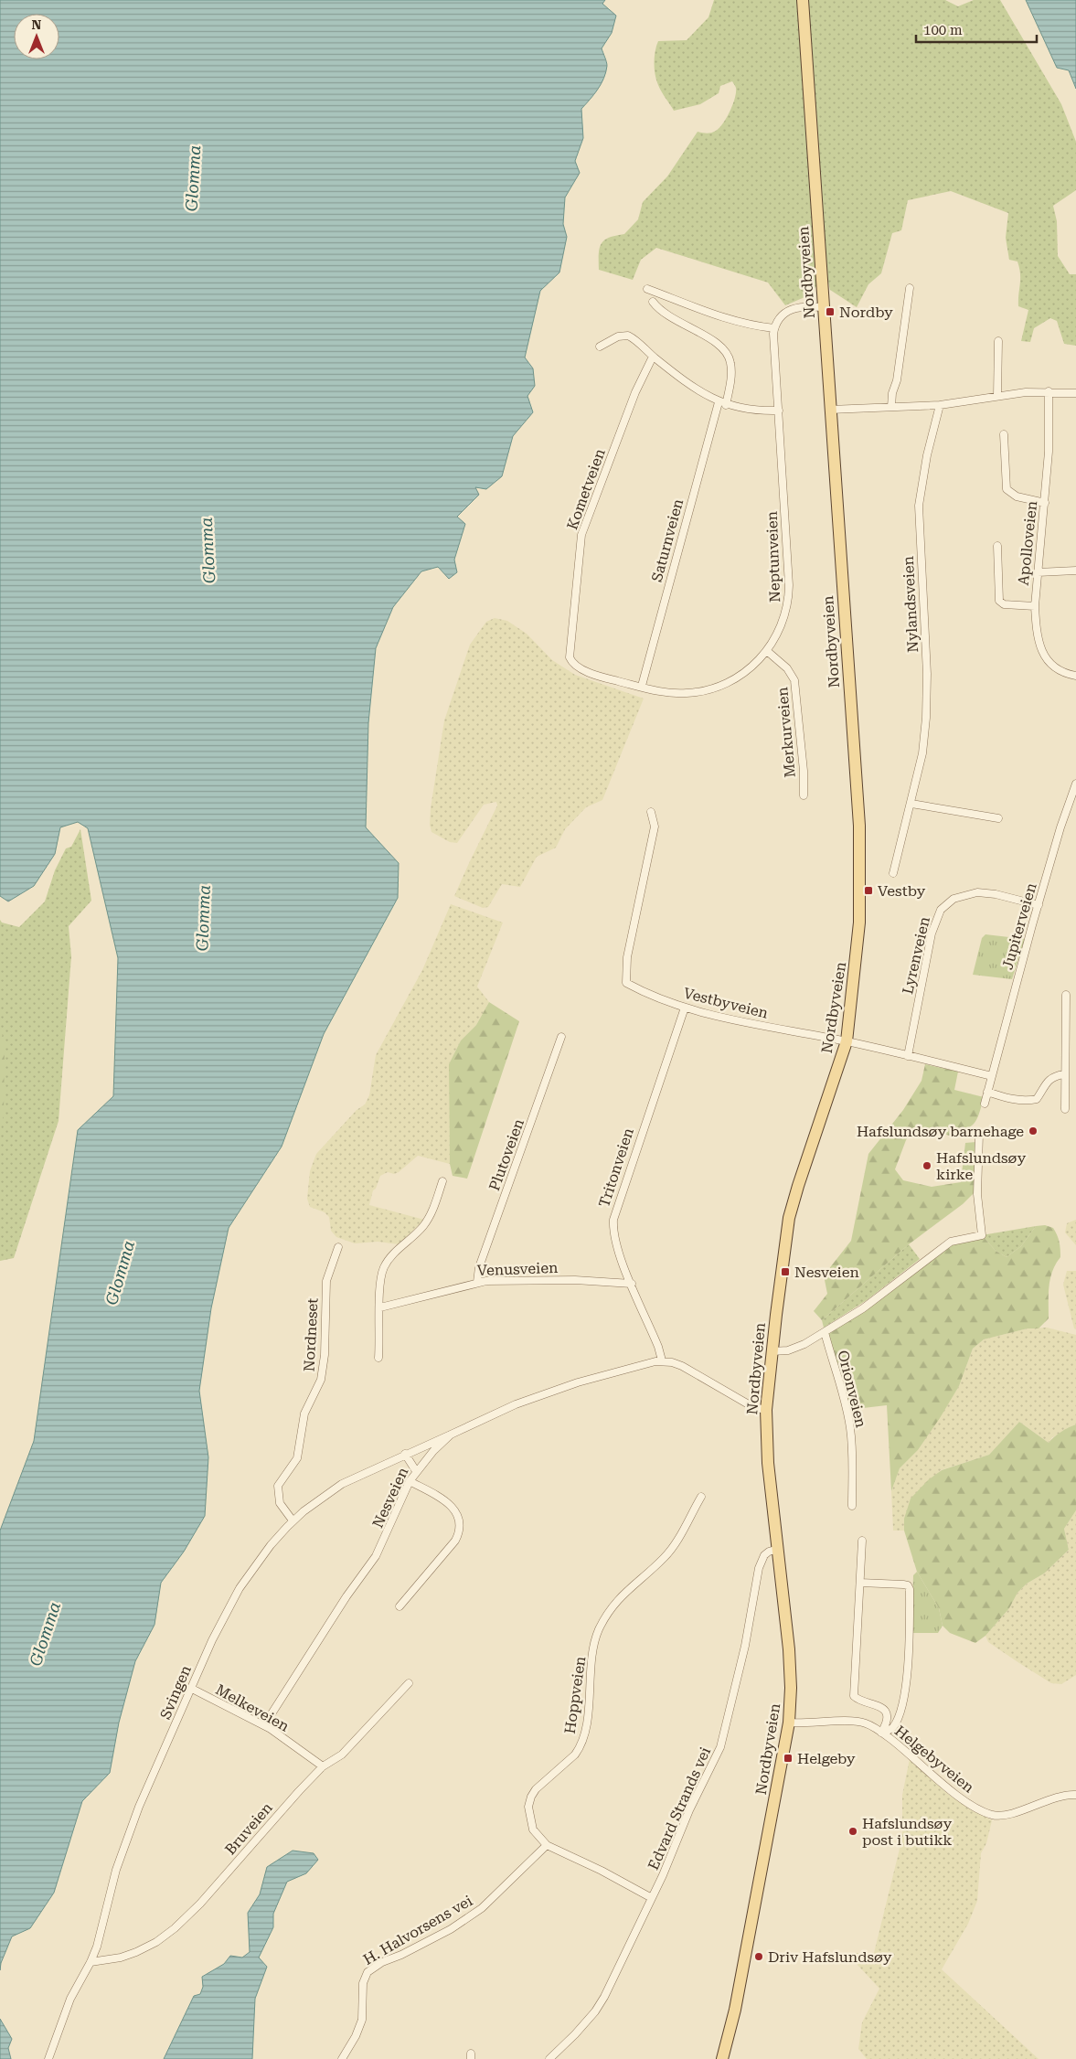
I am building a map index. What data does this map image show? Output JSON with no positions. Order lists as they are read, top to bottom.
{
  "streets": {
    "main road": ["Nordbyveien"],
    "street": [
      "Kometveien",
      "Saturnveien",
      "Apolloveien",
      "Neptunveien",
      "Nylandsveien",
      "Merkurveien",
      "Jupiterveien",
      "Lyrenveien",
      "Vestbyveien",
      "Plutoveien",
      "Tritonveien",
      "Venusveien",
      "Nordneset",
      "Orionveien",
      "Nesveien",
      "Svingen",
      "Hoppveien",
      "Melkeveien",
      "Helgebyveien",
      "Edvard Strands vei",
      "Bruveien",
      "H. Halvorsens vei"
    ]
  },
  "crossings": [
    ["Nordbyveien", "Vestbyveien"],
    ["Nordbyveien", "Nesveien"],
    ["Nordbyveien", "Helgebyveien"],
    ["Nordbyveien", "Edvard Strands vei"],
    ["Kometveien", "Neptunveien"],
    ["Saturnveien", "Neptunveien"],
    ["Neptunveien", "Merkurveien"],
    ["Jupiterveien", "Lyrenveien"],
    ["Jupiterveien", "Vestbyveien"],
    ["Lyrenveien", "Vestbyveien"],
    ["Vestbyveien", "Tritonveien"],
    ["Plutoveien", "Venusveien"],
    ["Tritonveien", "Venusveien"],
    ["Tritonveien", "Nesveien"],
    ["Nordneset", "Svingen"],
    ["Nesveien", "Svingen"],
    ["Nesveien", "Melkeveien"],
    ["Svingen", "Melkeveien"],
    ["Svingen", "Bruveien"],
    ["Hoppveien", "Edvard Strands vei"],
    ["Hoppveien", "H. Halvorsens vei"],
    ["Melkeveien", "Bruveien"]
  ],
  "water": ["Glomma"],
  "places": {
    "transit": [
      "Nordby",
      "Vestby",
      "Nesveien",
      "Helgeby"
    ],
    "other": [
      "Hafslundsøy barnehage",
      "Hafslundsøy kirke",
      "Hafslundsøy post i butikk",
      "Driv Hafslundsøy"
    ]
  },
  "scale_bar": "100 m",
  "north": "top"
}
